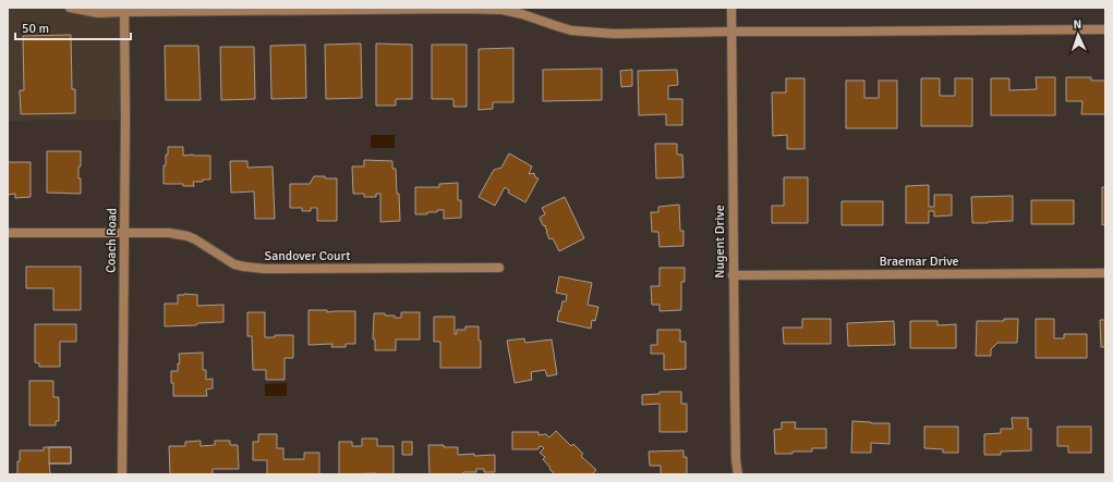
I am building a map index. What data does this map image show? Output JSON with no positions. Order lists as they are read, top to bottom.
{
  "streets": {
    "street": [
      "Coach Road",
      "Nugent Drive",
      "Sandover Court",
      "Braemar Drive"
    ]
  },
  "crossings": [
    ["Coach Road", "Sandover Court"],
    ["Nugent Drive", "Braemar Drive"]
  ],
  "scale_bar": "50 m",
  "north": "top"
}
